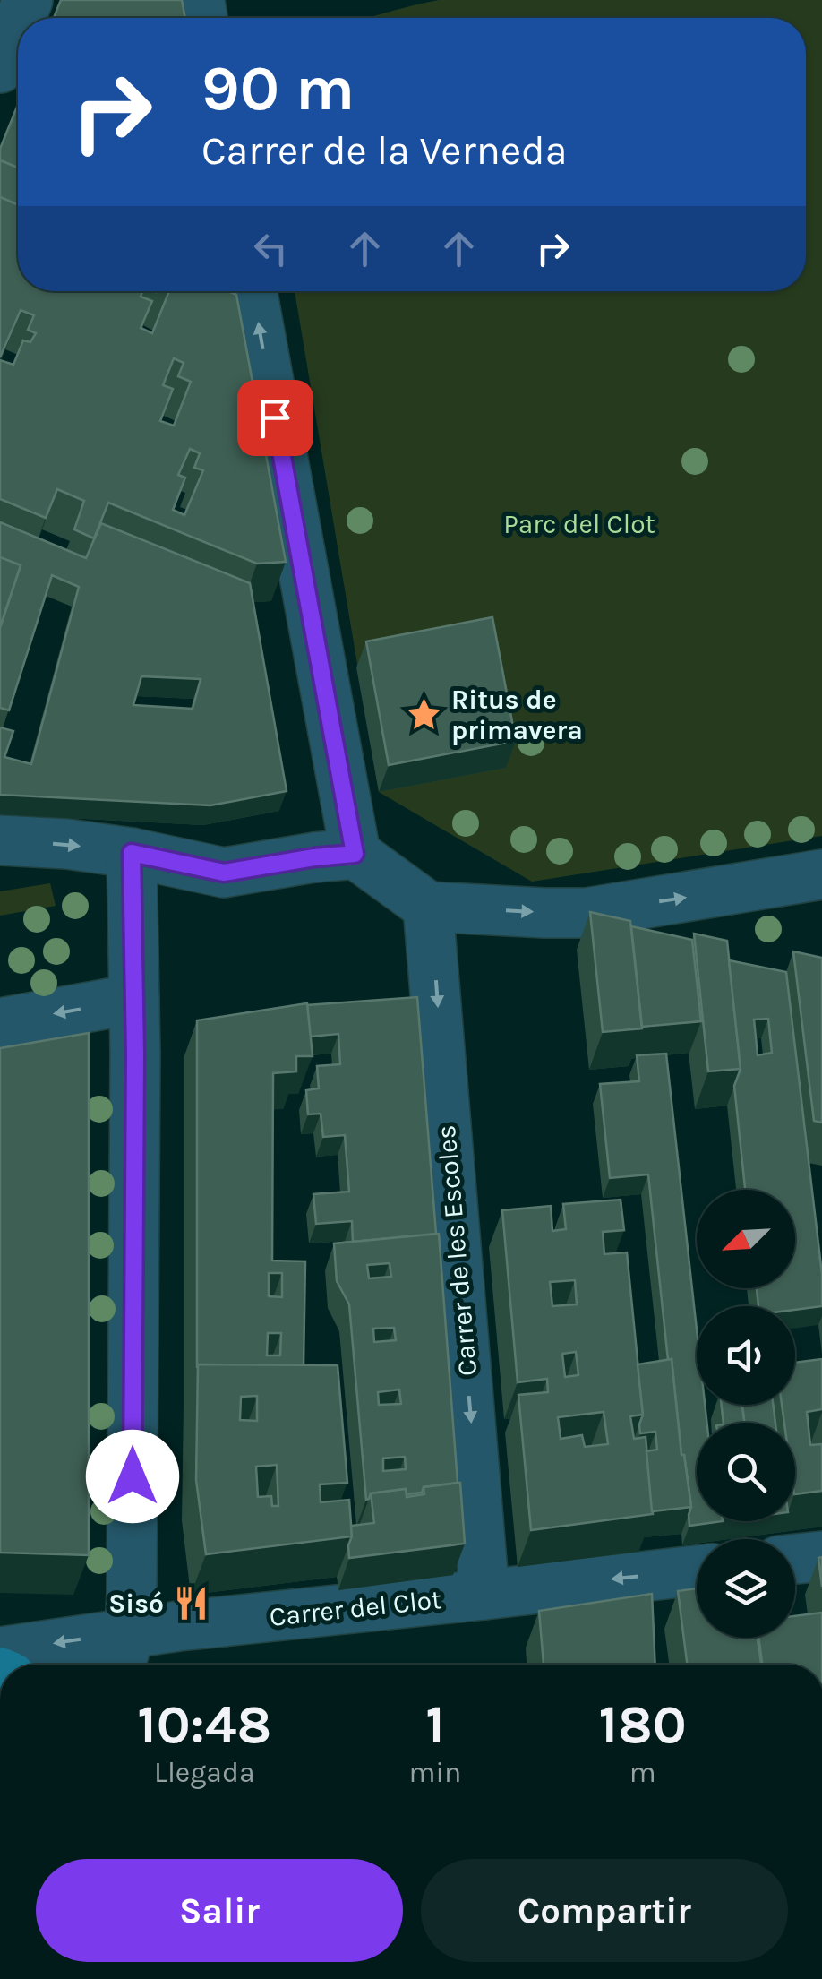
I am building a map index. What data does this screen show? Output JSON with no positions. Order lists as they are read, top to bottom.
{
  "streets": {
    "street": ["Carrer de les Escoles", "Carrer del Clot"]
  },
  "crossings": [
    ["Carrer de les Escoles", "Carrer del Clot"]
  ],
  "one_way": ["Carrer del Clot"],
  "parks": ["Parc del Clot"],
  "places": {
    "place": ["Ritus de primavera"],
    "restaurant": ["Sisó"]
  },
  "north": "bottom left",
  "page": {
    "turn": ["90 m", "Carrer de la Verneda"],
    "eta": [
      "10:48",
      "Llegada",
      "1",
      "min",
      "180",
      "m"
    ],
    "buttons": ["Salir", "Compartir"]
  }
}
